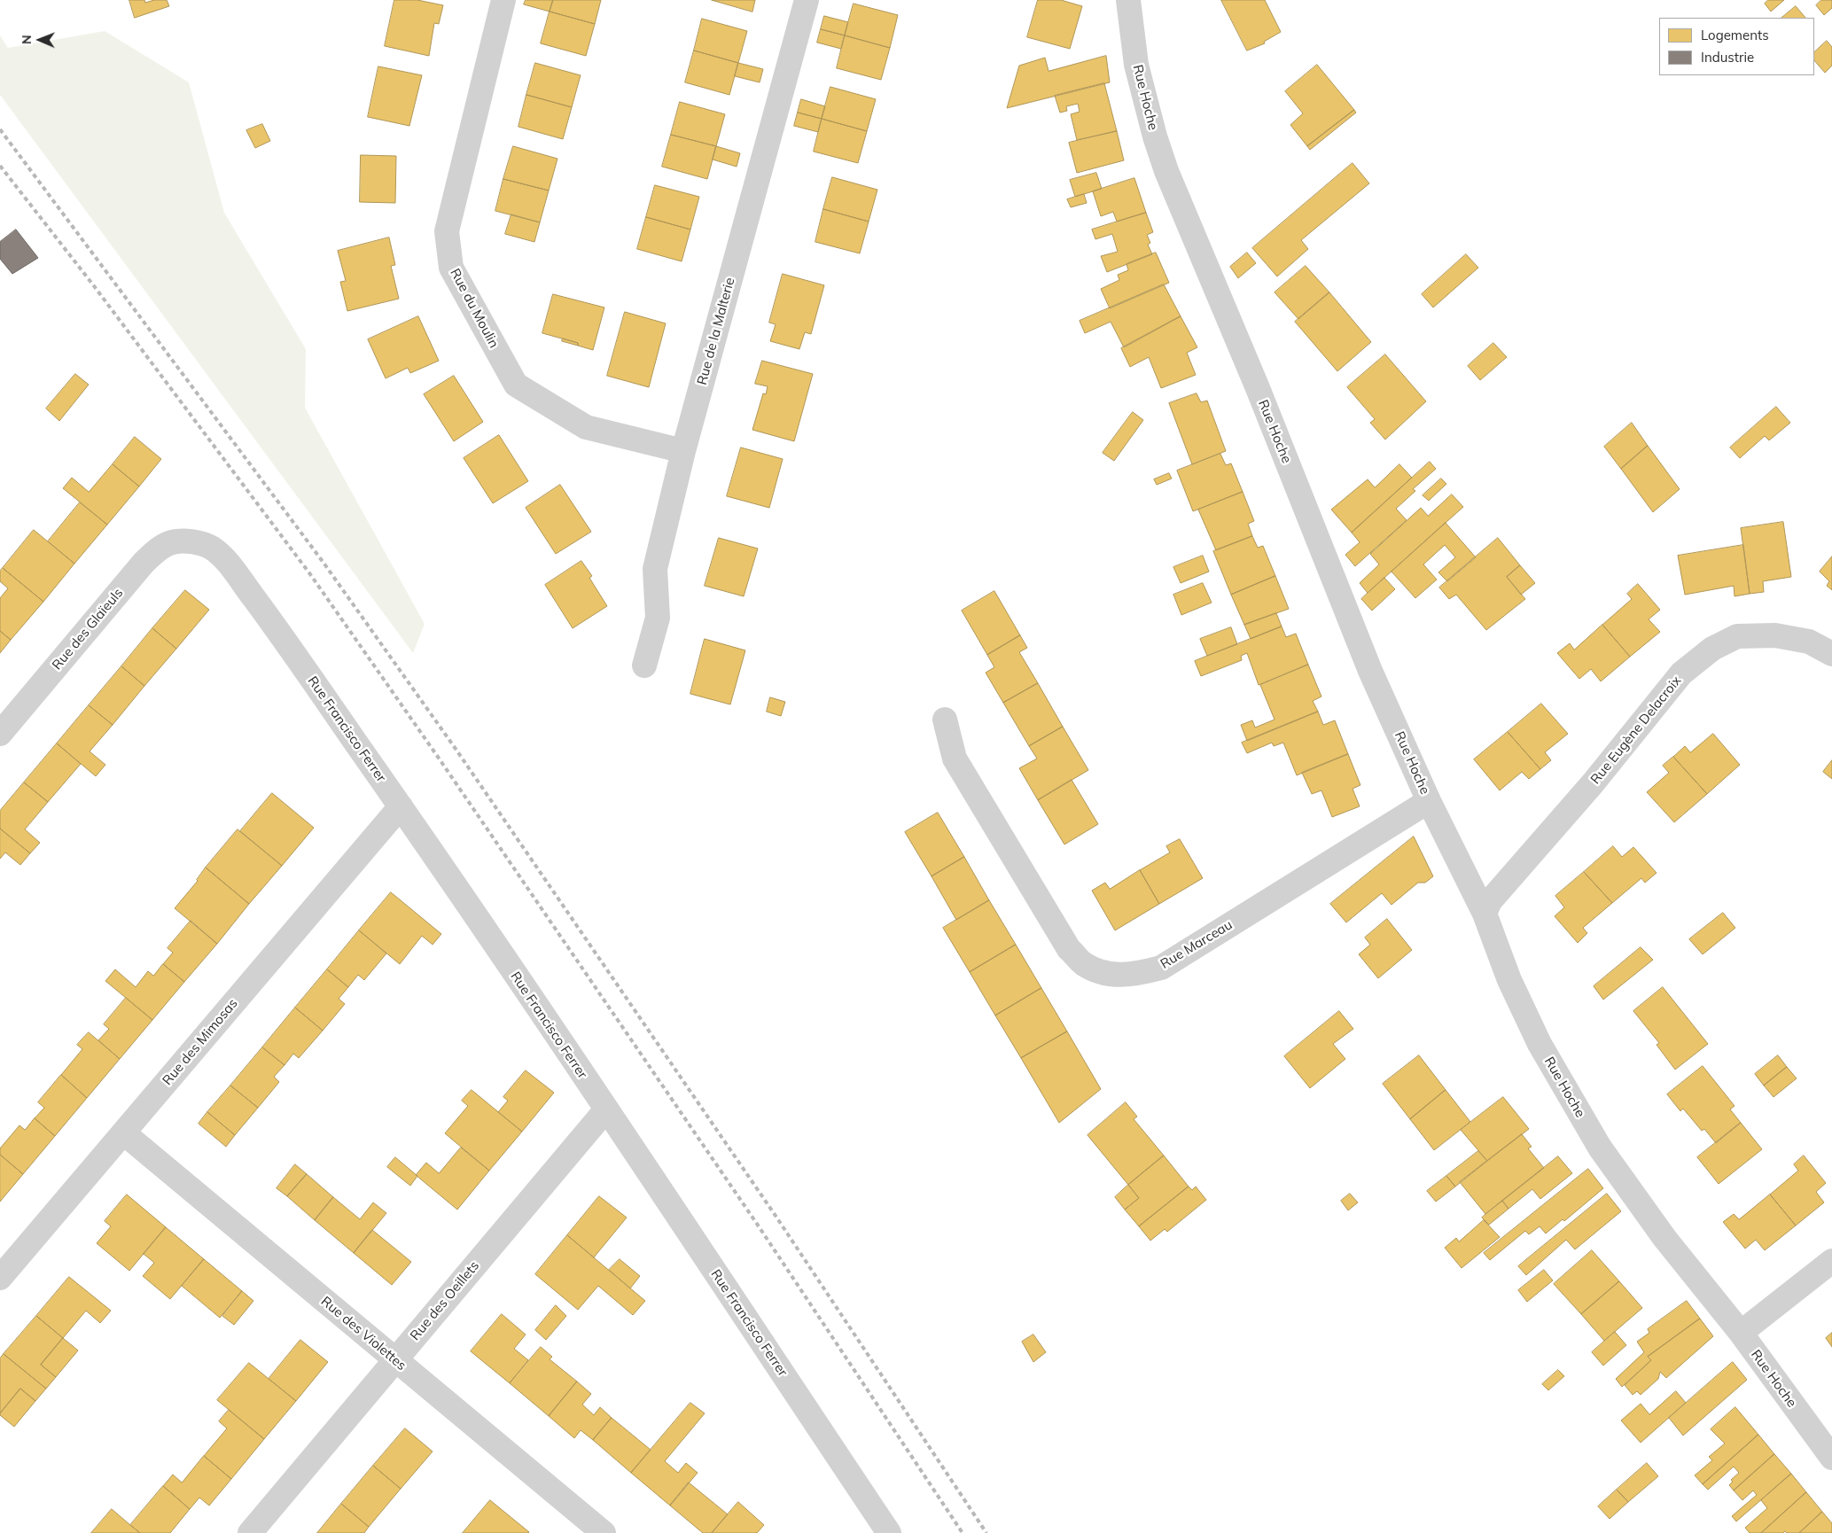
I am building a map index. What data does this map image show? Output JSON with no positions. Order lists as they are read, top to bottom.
{
  "streets": {
    "street": [
      "Rue Hoche",
      "Rue du Moulin",
      "Rue de la Malterie",
      "Rue des Glaïeuls",
      "Rue Francisco Ferrer",
      "Rue Eugène Delacroix",
      "Rue Marceau",
      "Rue des Mimosas",
      "Rue des Oeillets",
      "Rue des Violettes"
    ]
  },
  "crossings": [
    ["Rue Hoche", "Rue Eugène Delacroix"],
    ["Rue Hoche", "Rue Marceau"],
    ["Rue du Moulin", "Rue de la Malterie"],
    ["Rue des Glaïeuls", "Rue Francisco Ferrer"],
    ["Rue Francisco Ferrer", "Rue des Mimosas"],
    ["Rue Francisco Ferrer", "Rue des Oeillets"],
    ["Rue des Mimosas", "Rue des Violettes"],
    ["Rue des Oeillets", "Rue des Violettes"]
  ],
  "legend": ["Logements", "Industrie"],
  "north": "left"
}
